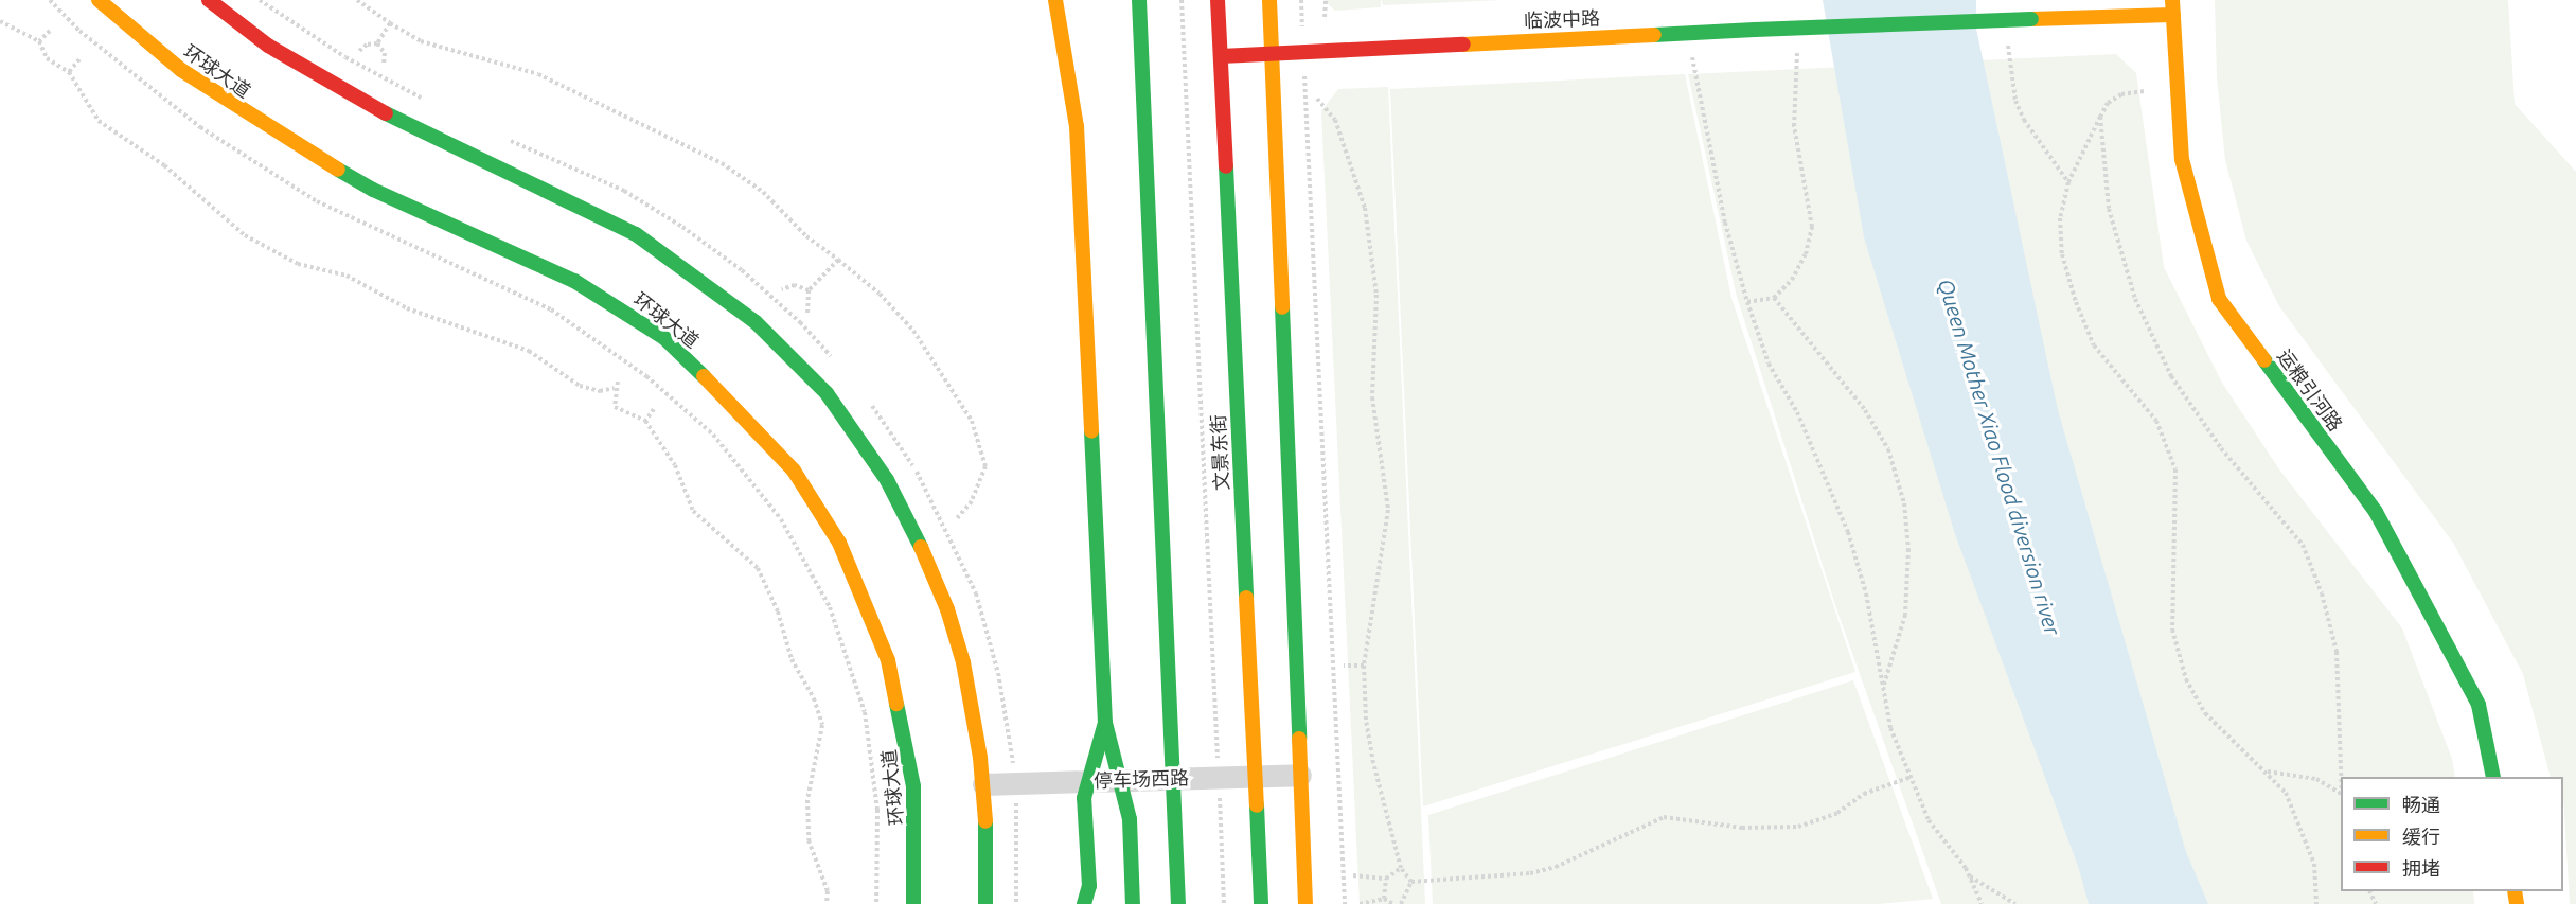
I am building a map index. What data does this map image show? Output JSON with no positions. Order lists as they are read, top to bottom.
{
  "streets": {
    "main road": [
      "临波中路",
      "环球大道",
      "运粮引河路",
      "文景东街"
    ],
    "street": ["停车场西路"]
  },
  "crossings": [
    ["临波中路", "运粮引河路"],
    ["临波中路", "文景东街"],
    ["文景东街", "停车场西路"]
  ],
  "water": ["Queen Mother Xiao Flood diversion river"],
  "legend": ["畅通", "缓行", "拥堵"]
}
